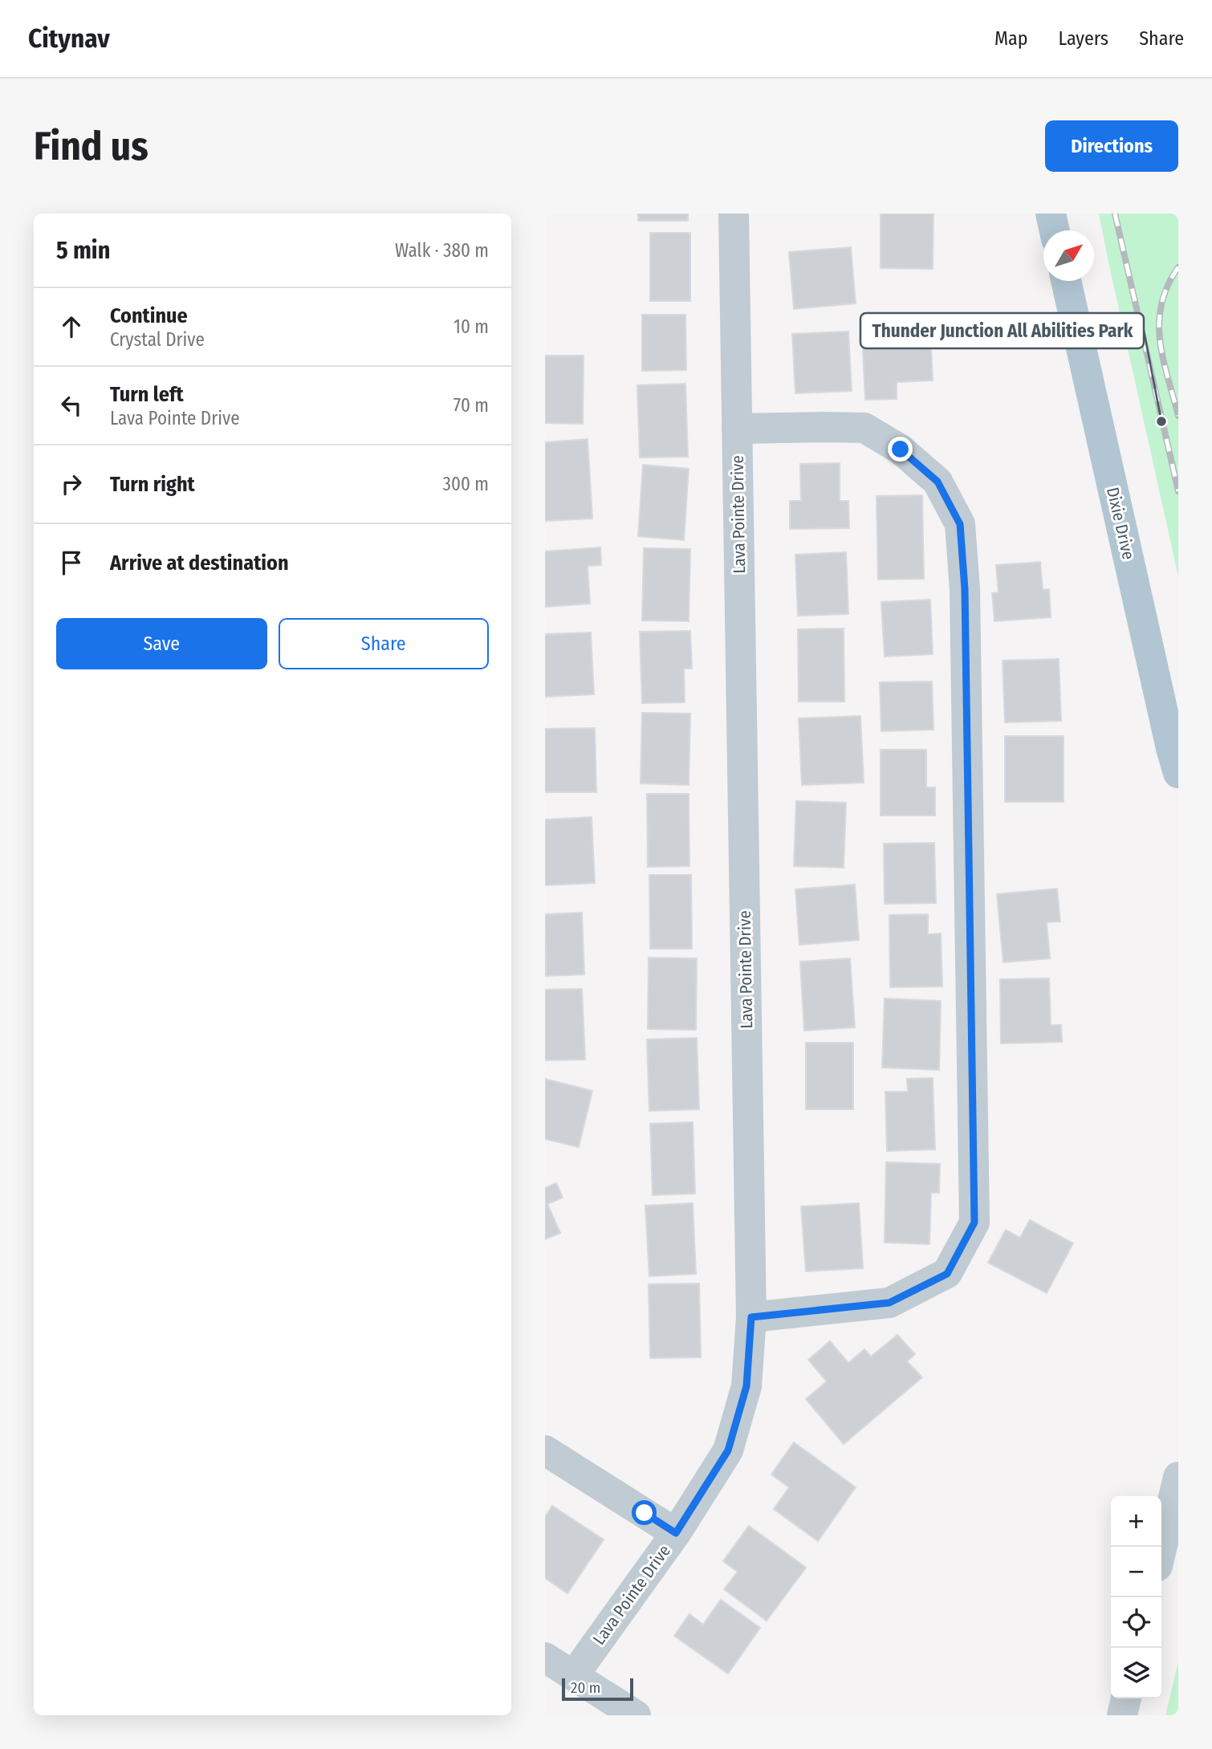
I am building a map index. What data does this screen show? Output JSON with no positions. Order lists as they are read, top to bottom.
{
  "streets": {
    "main road": ["Dixie Drive"],
    "street": ["Lava Pointe Drive"]
  },
  "places": ["Thunder Junction All Abilities Park"],
  "scale_bar": "20 m",
  "north": "top right",
  "page": {
    "header": "Citynav",
    "nav": ["Map", "Layers", "Share"],
    "buttons": [
      "Directions",
      ["Save", "Share"]
    ],
    "title": "Find us",
    "heading": ["5 min", "Walk · 380 m"],
    "list": [
      ["Continue", "Crystal Drive", "10 m"],
      ["Turn left", "Lava Pointe Drive", "70 m"],
      ["Turn right", "300 m"],
      "Arrive at destination"
    ],
    "map_buttons": ["+", "−"],
    "scale": "20 m"
  }
}
